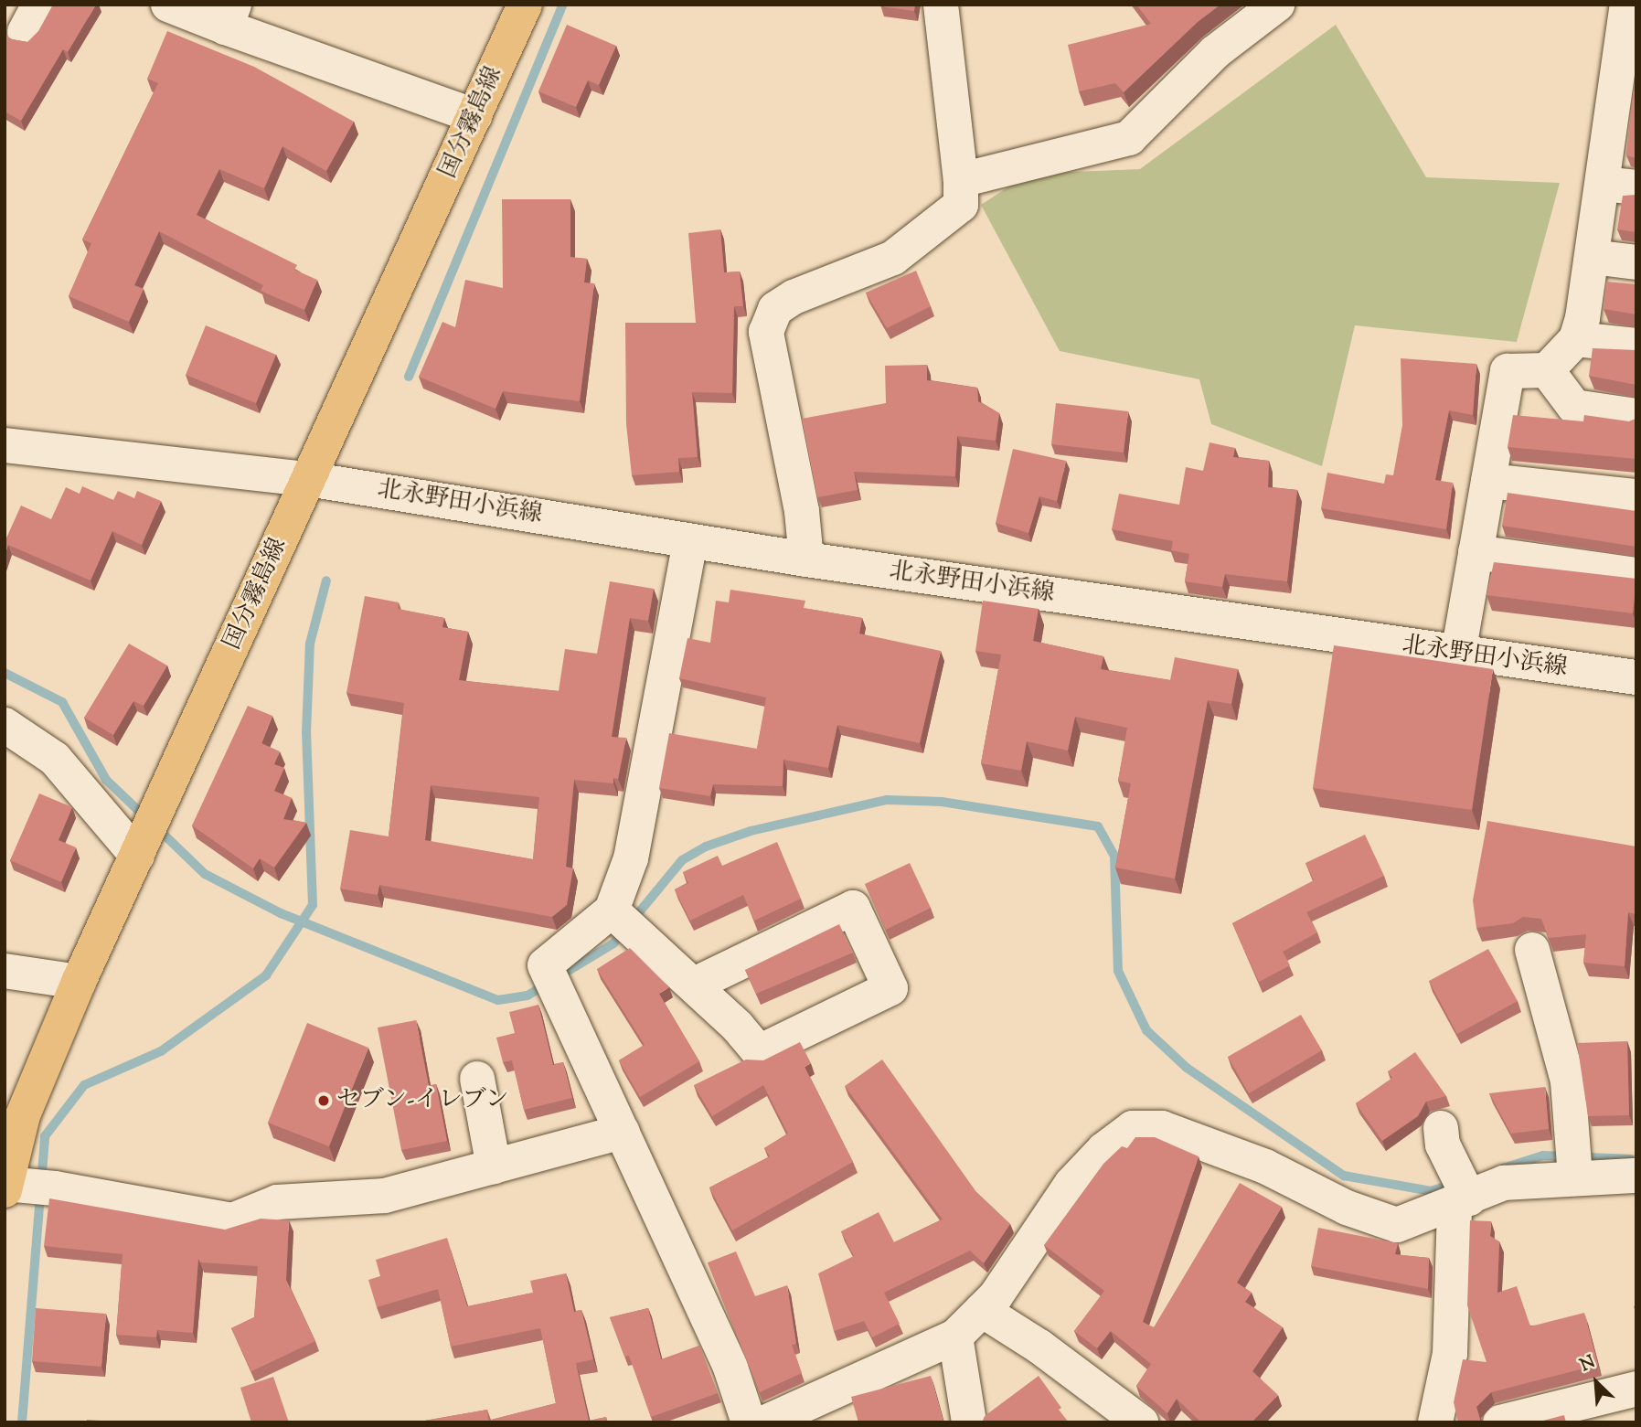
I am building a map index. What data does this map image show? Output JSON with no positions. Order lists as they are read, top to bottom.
{
  "streets": {
    "main road": ["国分霧島線"],
    "street": ["北永野田小浜線"]
  },
  "crossings": [
    ["国分霧島線", "北永野田小浜線"]
  ],
  "places": ["セブン-イレブン"],
  "north": "top left"
}
